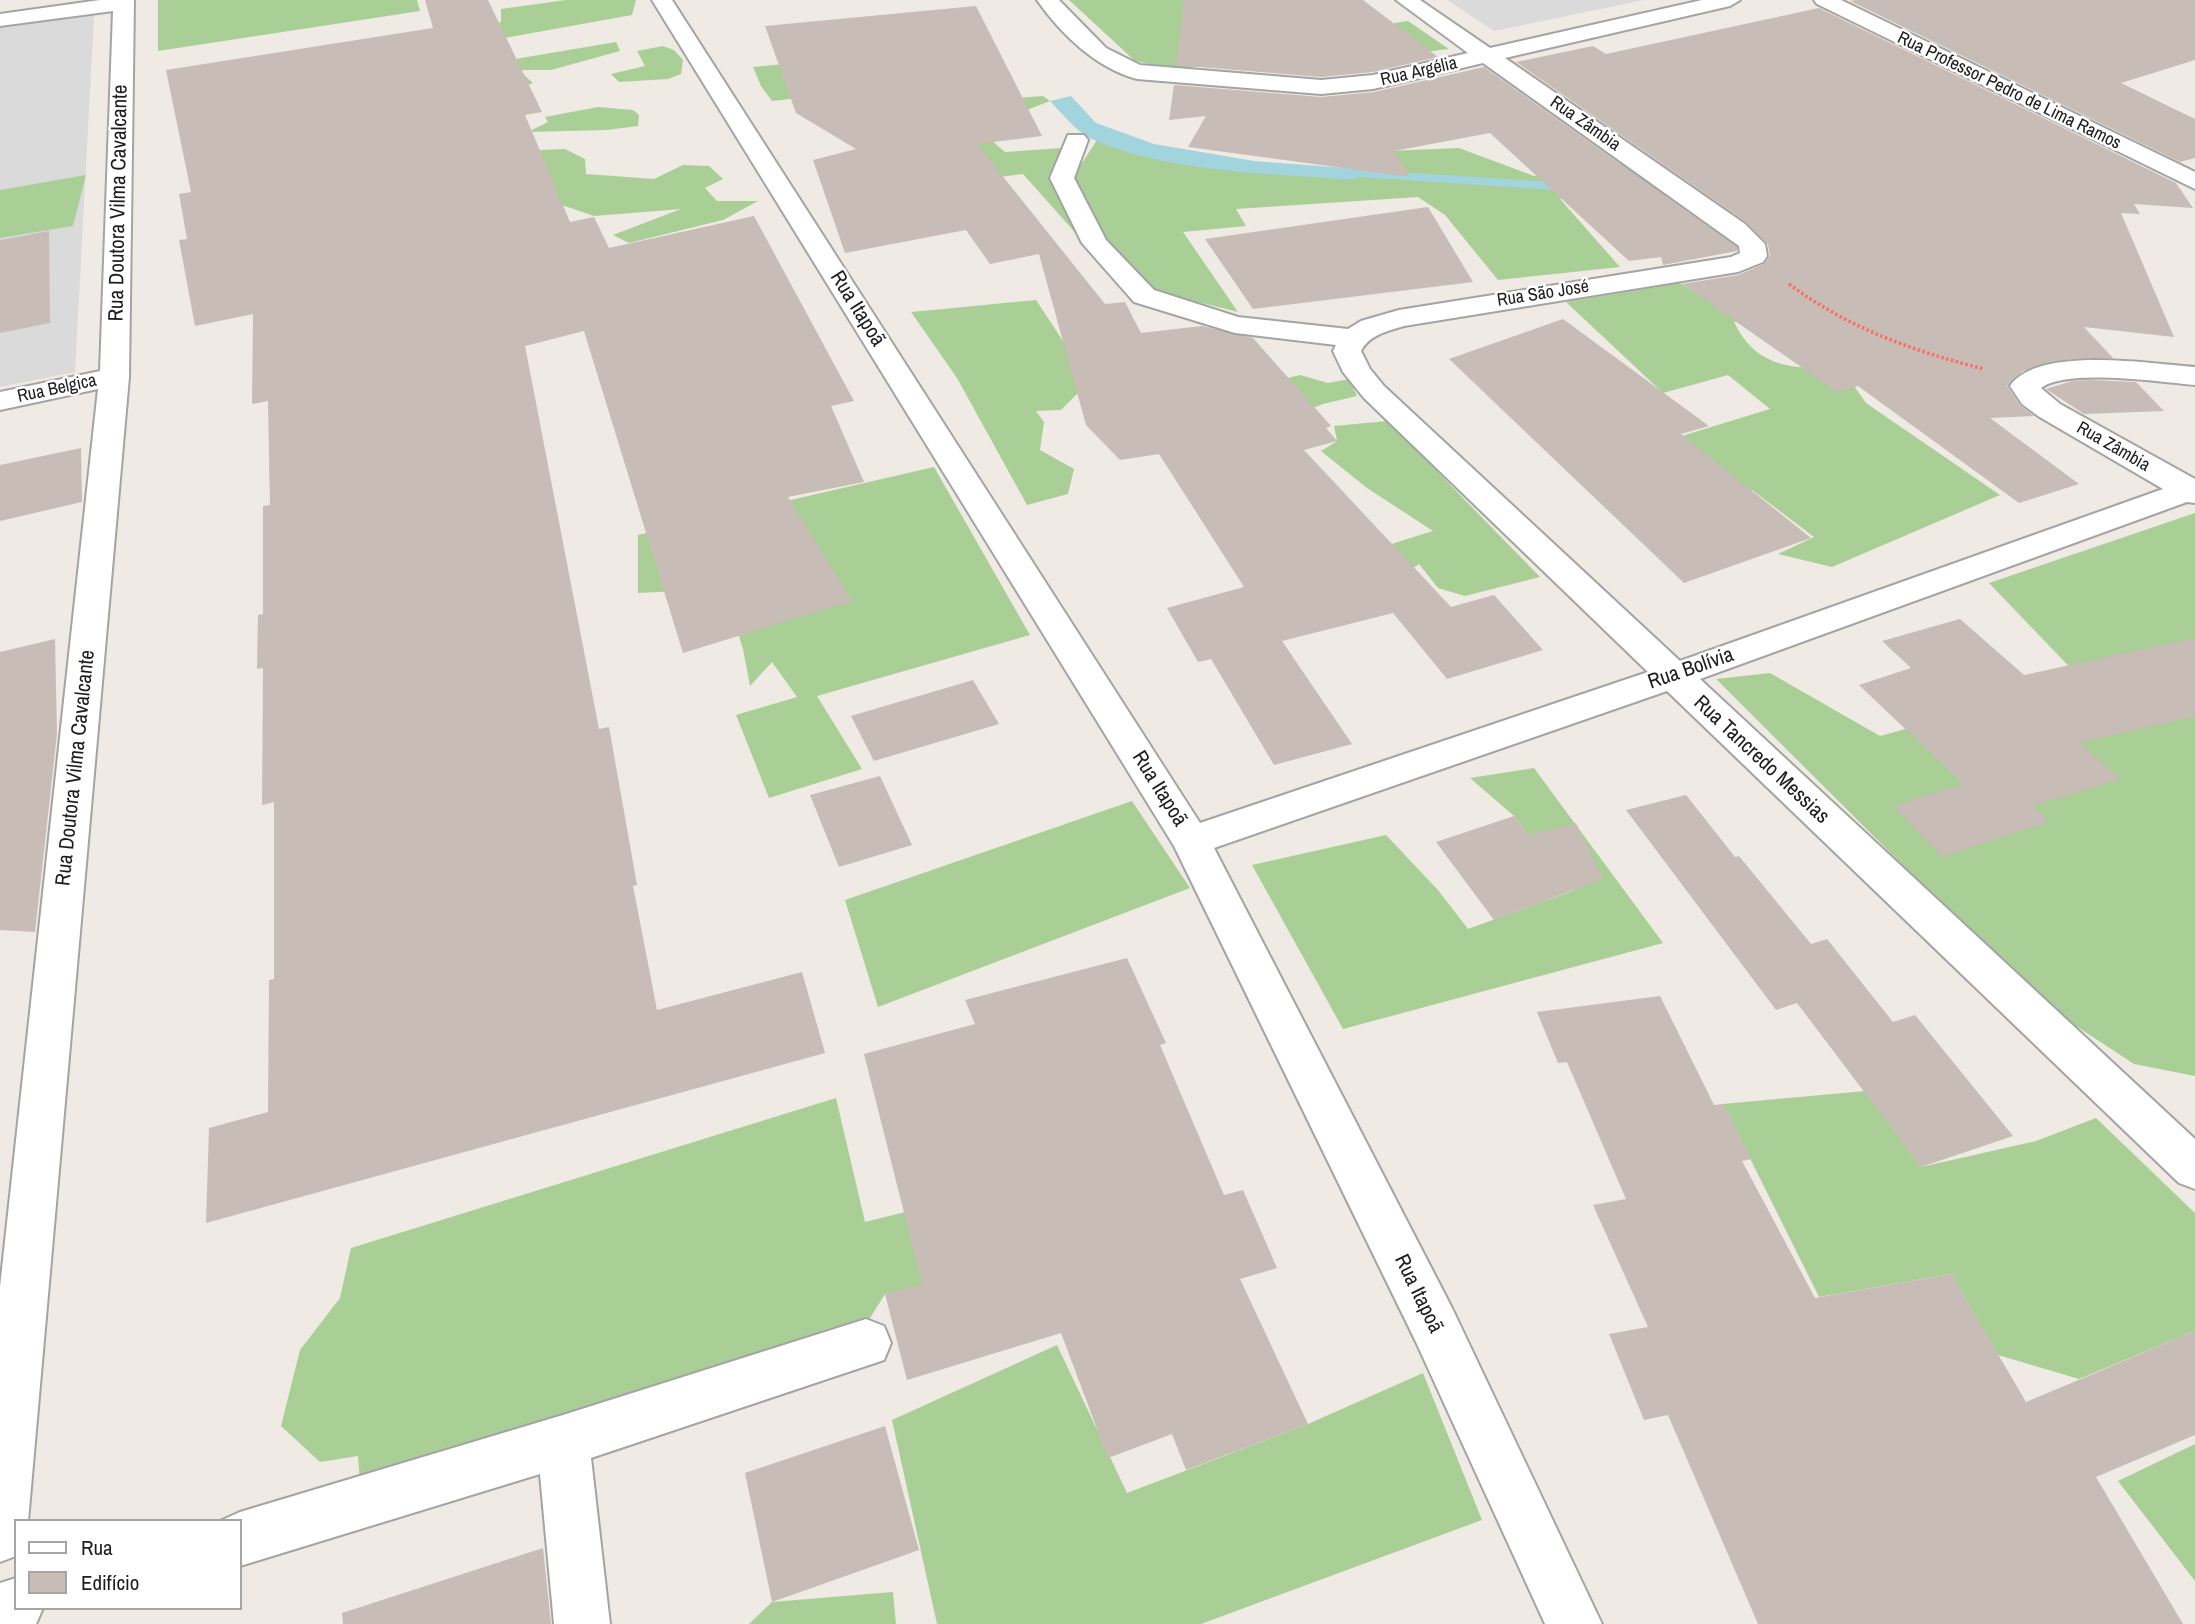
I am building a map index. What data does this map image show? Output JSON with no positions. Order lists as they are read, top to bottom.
{
  "streets": {
    "street": [
      "Rua Argélia",
      "Rua Professor Pedro de Lima Ramos",
      "Rua Zâmbia",
      "Rua Doutora Vilma Cavalcante",
      "Rua São José",
      "Rua Itapoã",
      "Rua Belgica",
      "Rua Bolívia",
      "Rua Tancredo Messias"
    ]
  },
  "crossings": [
    ["Rua Argélia", "Rua Zâmbia"],
    ["Rua Zâmbia", "Rua São José"],
    ["Rua Zâmbia", "Rua Bolívia"],
    ["Rua Doutora Vilma Cavalcante", "Rua Belgica"],
    ["Rua São José", "Rua Tancredo Messias"],
    ["Rua Itapoã", "Rua Bolívia"],
    ["Rua Bolívia", "Rua Tancredo Messias"]
  ],
  "legend": ["Rua", "Edifício"]
}
